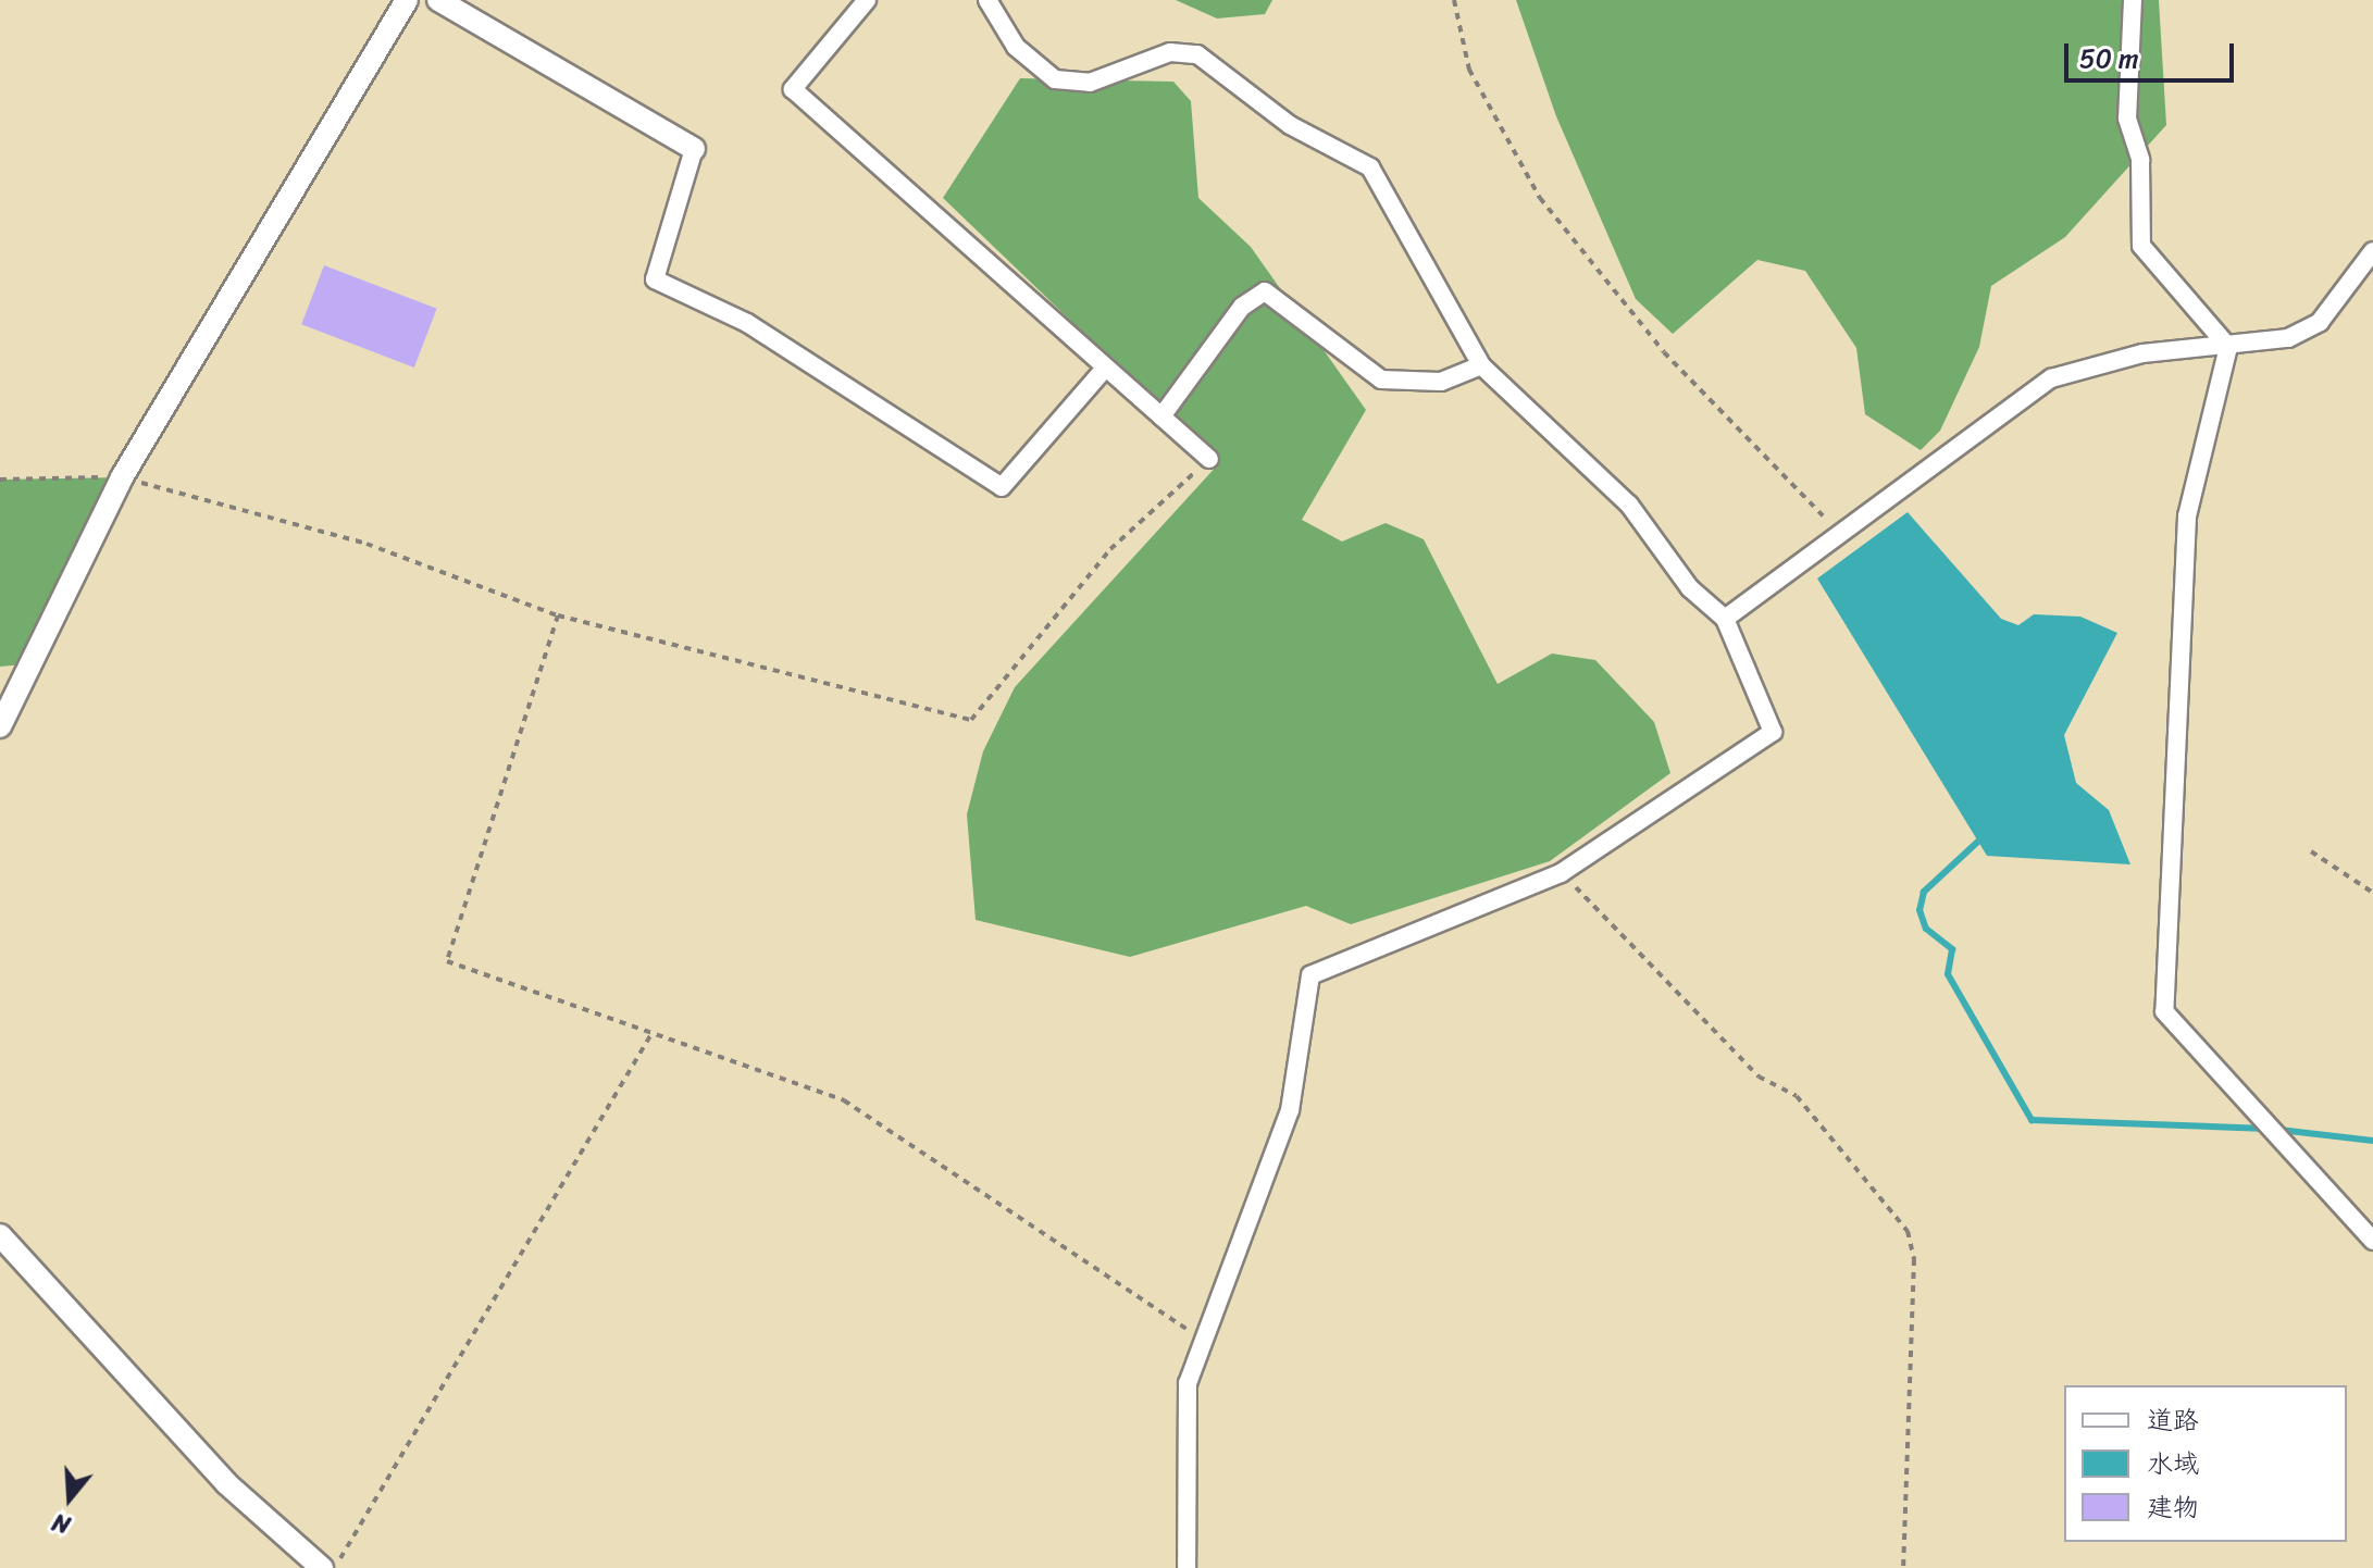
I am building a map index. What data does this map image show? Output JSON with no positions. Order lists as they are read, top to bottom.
{
  "legend": ["道路", "水域", "建物"],
  "scale_bar": "50 m",
  "north": "bottom"
}
